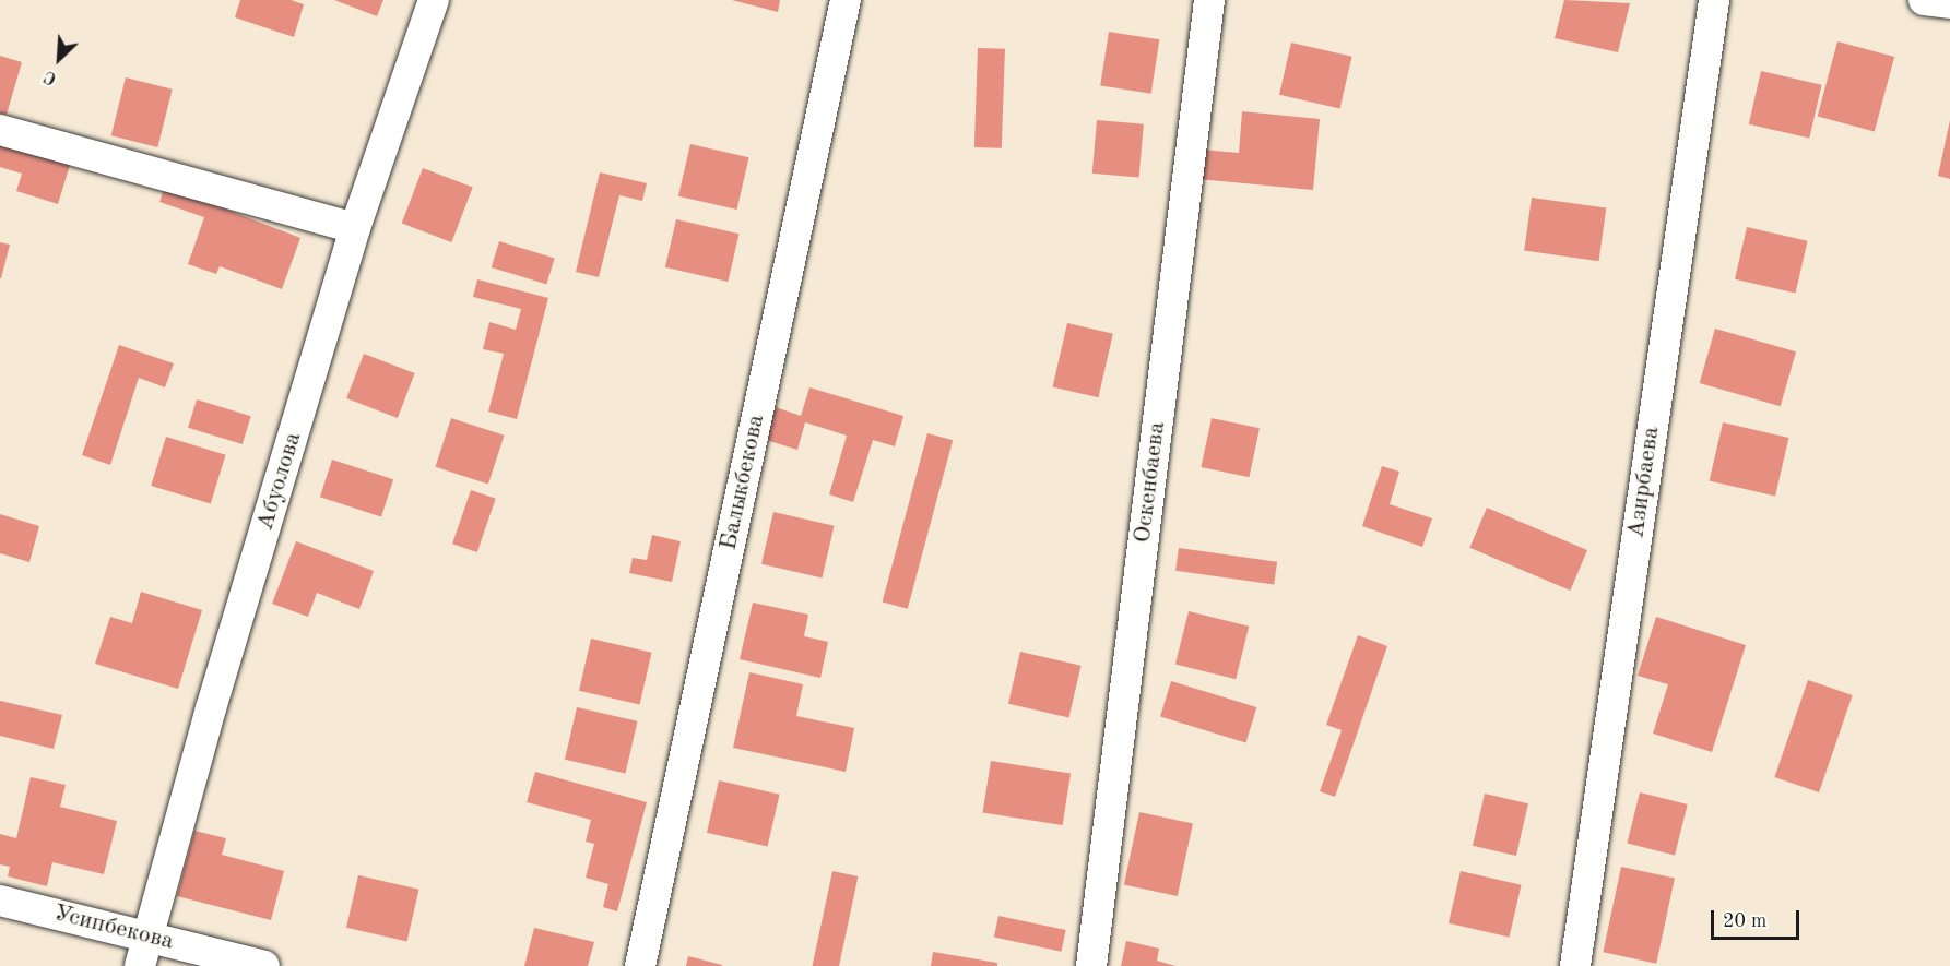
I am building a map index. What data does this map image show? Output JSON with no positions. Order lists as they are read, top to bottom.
{
  "streets": {
    "street": [
      "Абуолова",
      "Балыкбекова",
      "Оскенбаева",
      "Азирбаева",
      "Усипбекова"
    ]
  },
  "crossings": [
    ["Абуолова", "Усипбекова"]
  ],
  "scale_bar": "20 m",
  "north": "bottom left"
}
